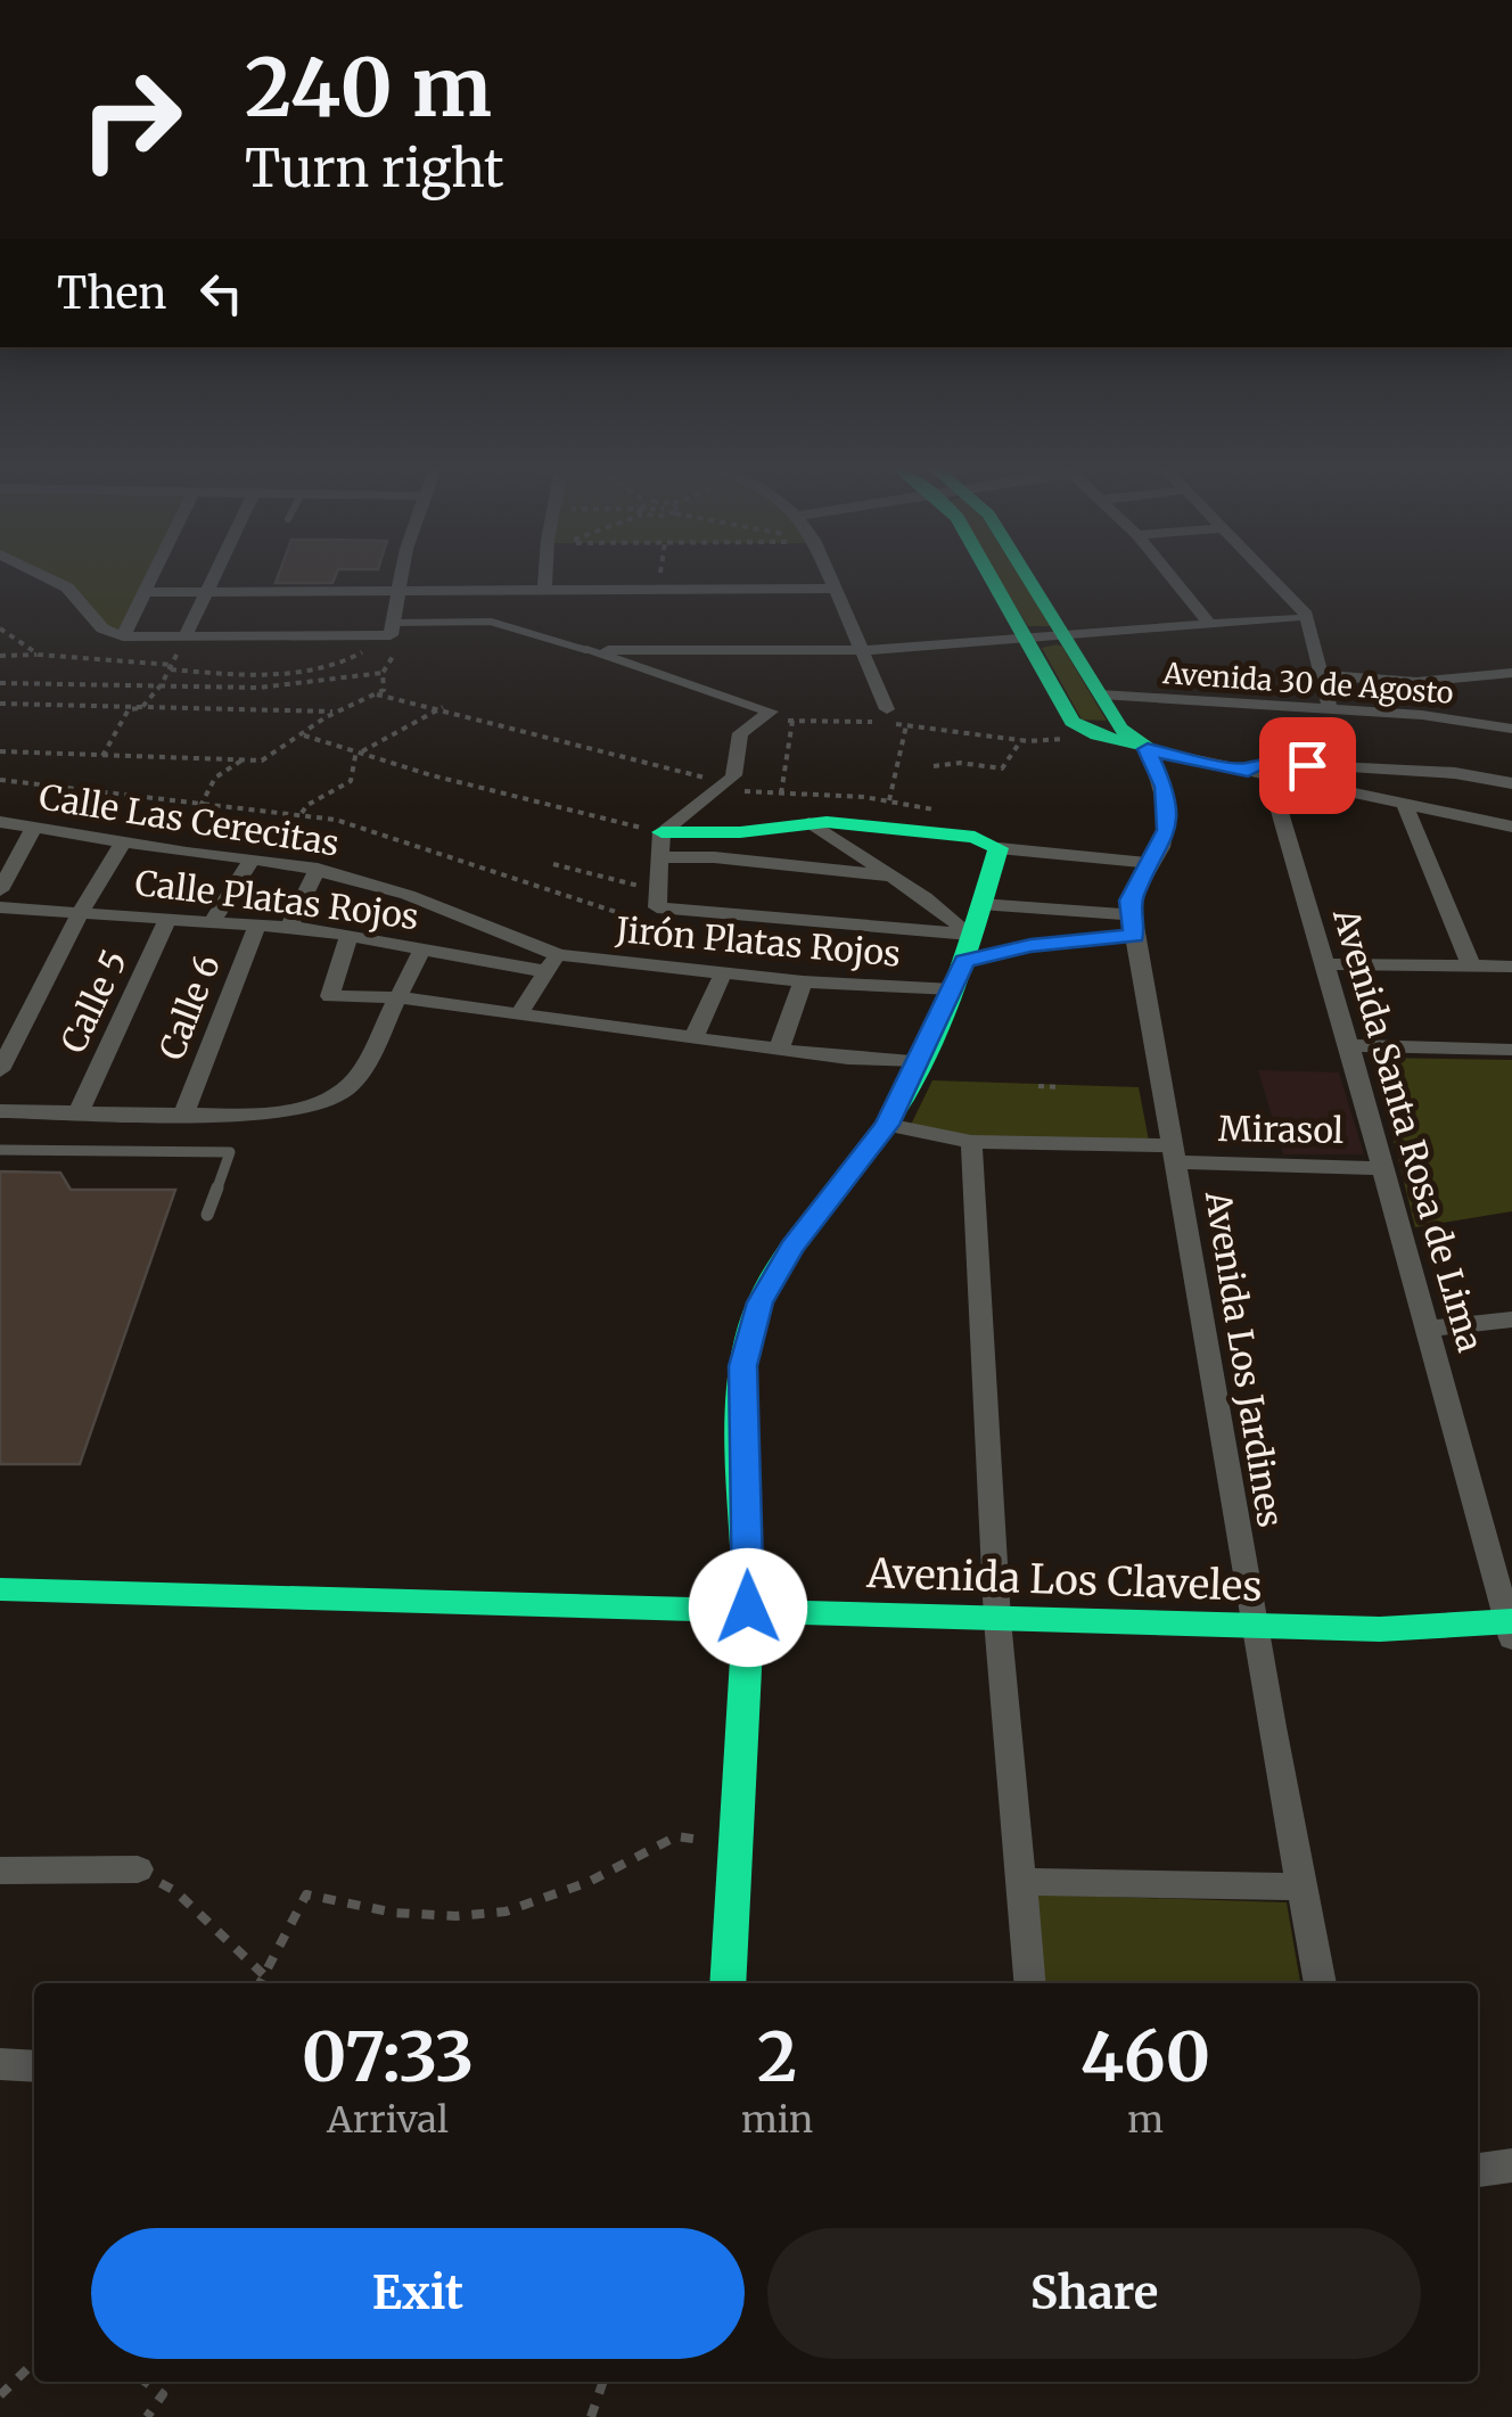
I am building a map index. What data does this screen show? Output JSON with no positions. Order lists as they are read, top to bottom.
{
  "streets": {
    "street": [
      "Avenida 30 de Agosto",
      "Calle Las Cerecitas",
      "Calle Platas Rojos",
      "Jirón Platas Rojos",
      "Calle 5",
      "Calle 6",
      "Mirasol",
      "Avenida Santa Rosa de Lima",
      "Avenida Los Jardines",
      "Avenida Los Claveles"
    ]
  },
  "crossings": [
    ["Calle Las Cerecitas", "Jirón Platas Rojos"],
    ["Calle Platas Rojos", "Calle 5"],
    ["Calle Platas Rojos", "Calle 6"],
    ["Mirasol", "Avenida Santa Rosa de Lima"],
    ["Mirasol", "Avenida Los Jardines"],
    ["Avenida Santa Rosa de Lima", "Avenida Los Claveles"],
    ["Avenida Los Jardines", "Avenida Los Claveles"]
  ],
  "page": {
    "turn": ["240 m", "Turn right"],
    "then": "Then",
    "eta": [
      "07:33",
      "Arrival",
      "2",
      "min",
      "460",
      "m"
    ],
    "buttons": ["Exit", "Share"]
  }
}
